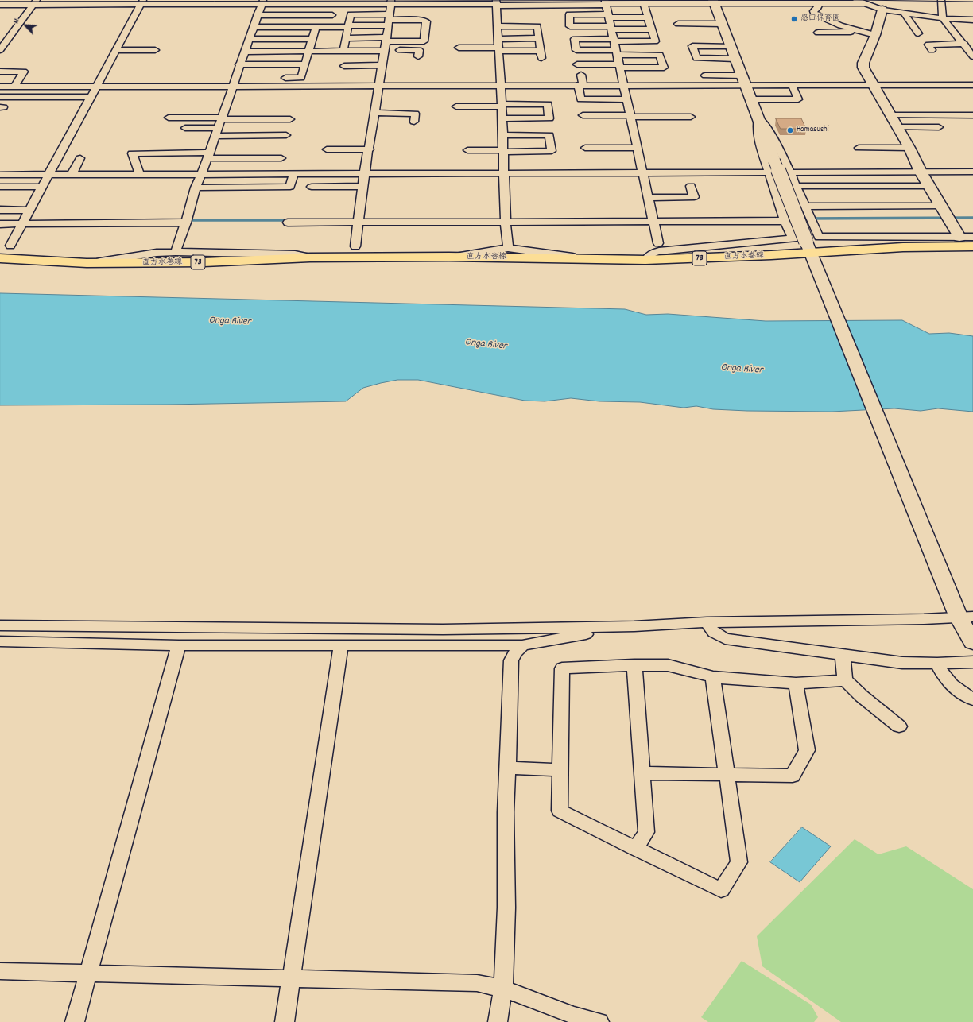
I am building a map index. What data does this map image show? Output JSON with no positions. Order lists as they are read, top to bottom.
{
  "streets": {
    "main road": ["直方水巻線", "73"]
  },
  "water": ["Onga River"],
  "places": ["感田保育園", "Hamasushi"],
  "north": "top left"
}
